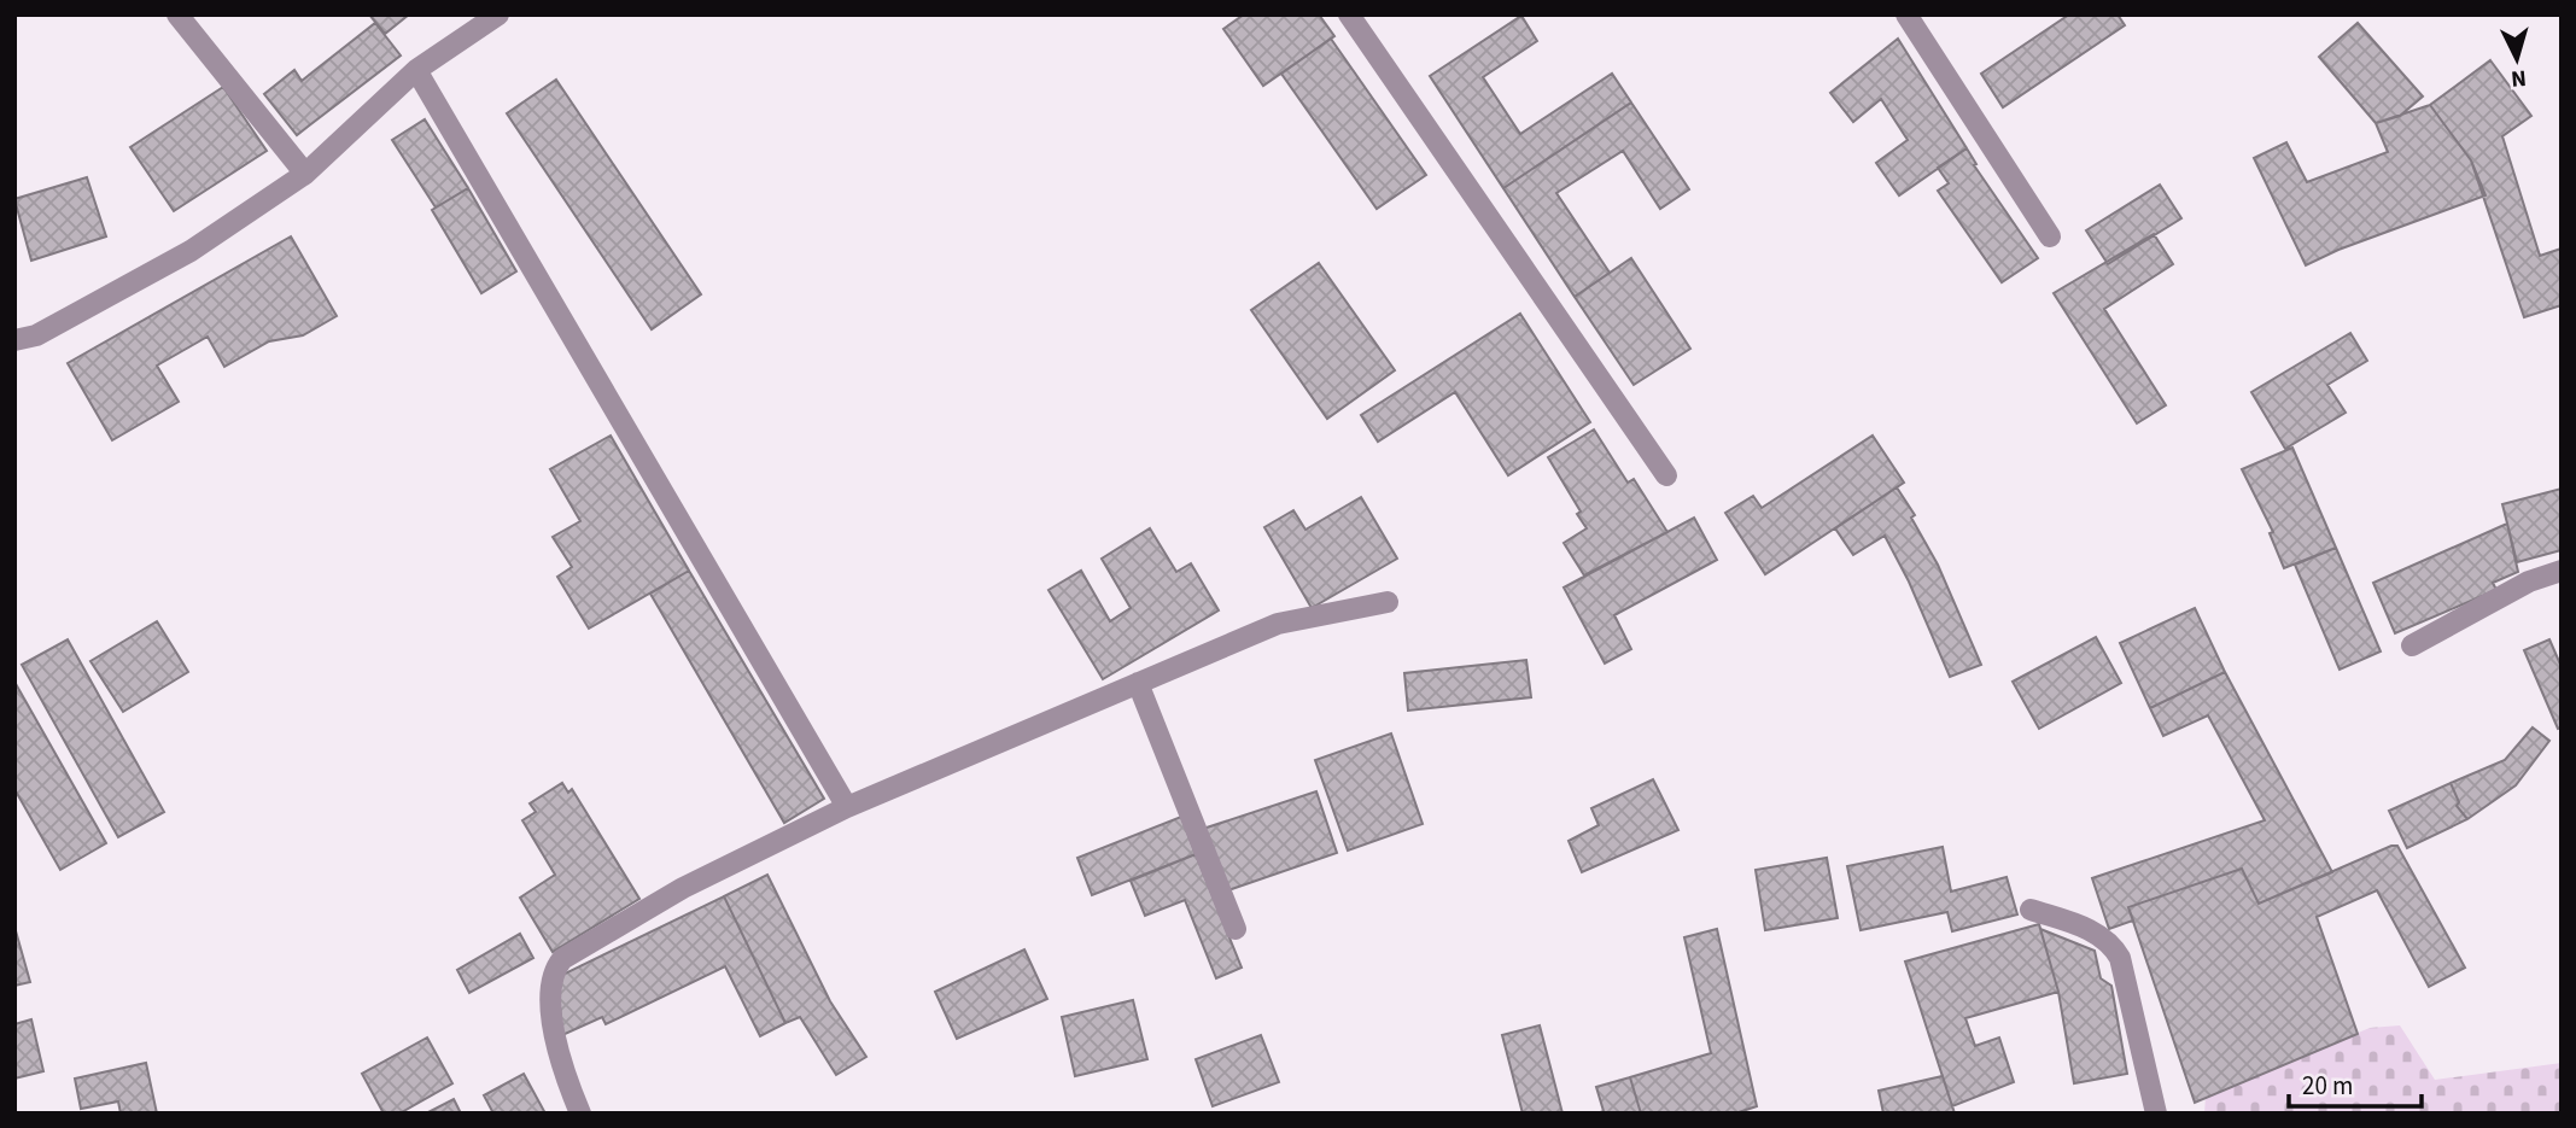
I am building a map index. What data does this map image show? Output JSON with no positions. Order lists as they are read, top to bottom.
{
  "scale_bar": "20 m",
  "north": "bottom"
}
